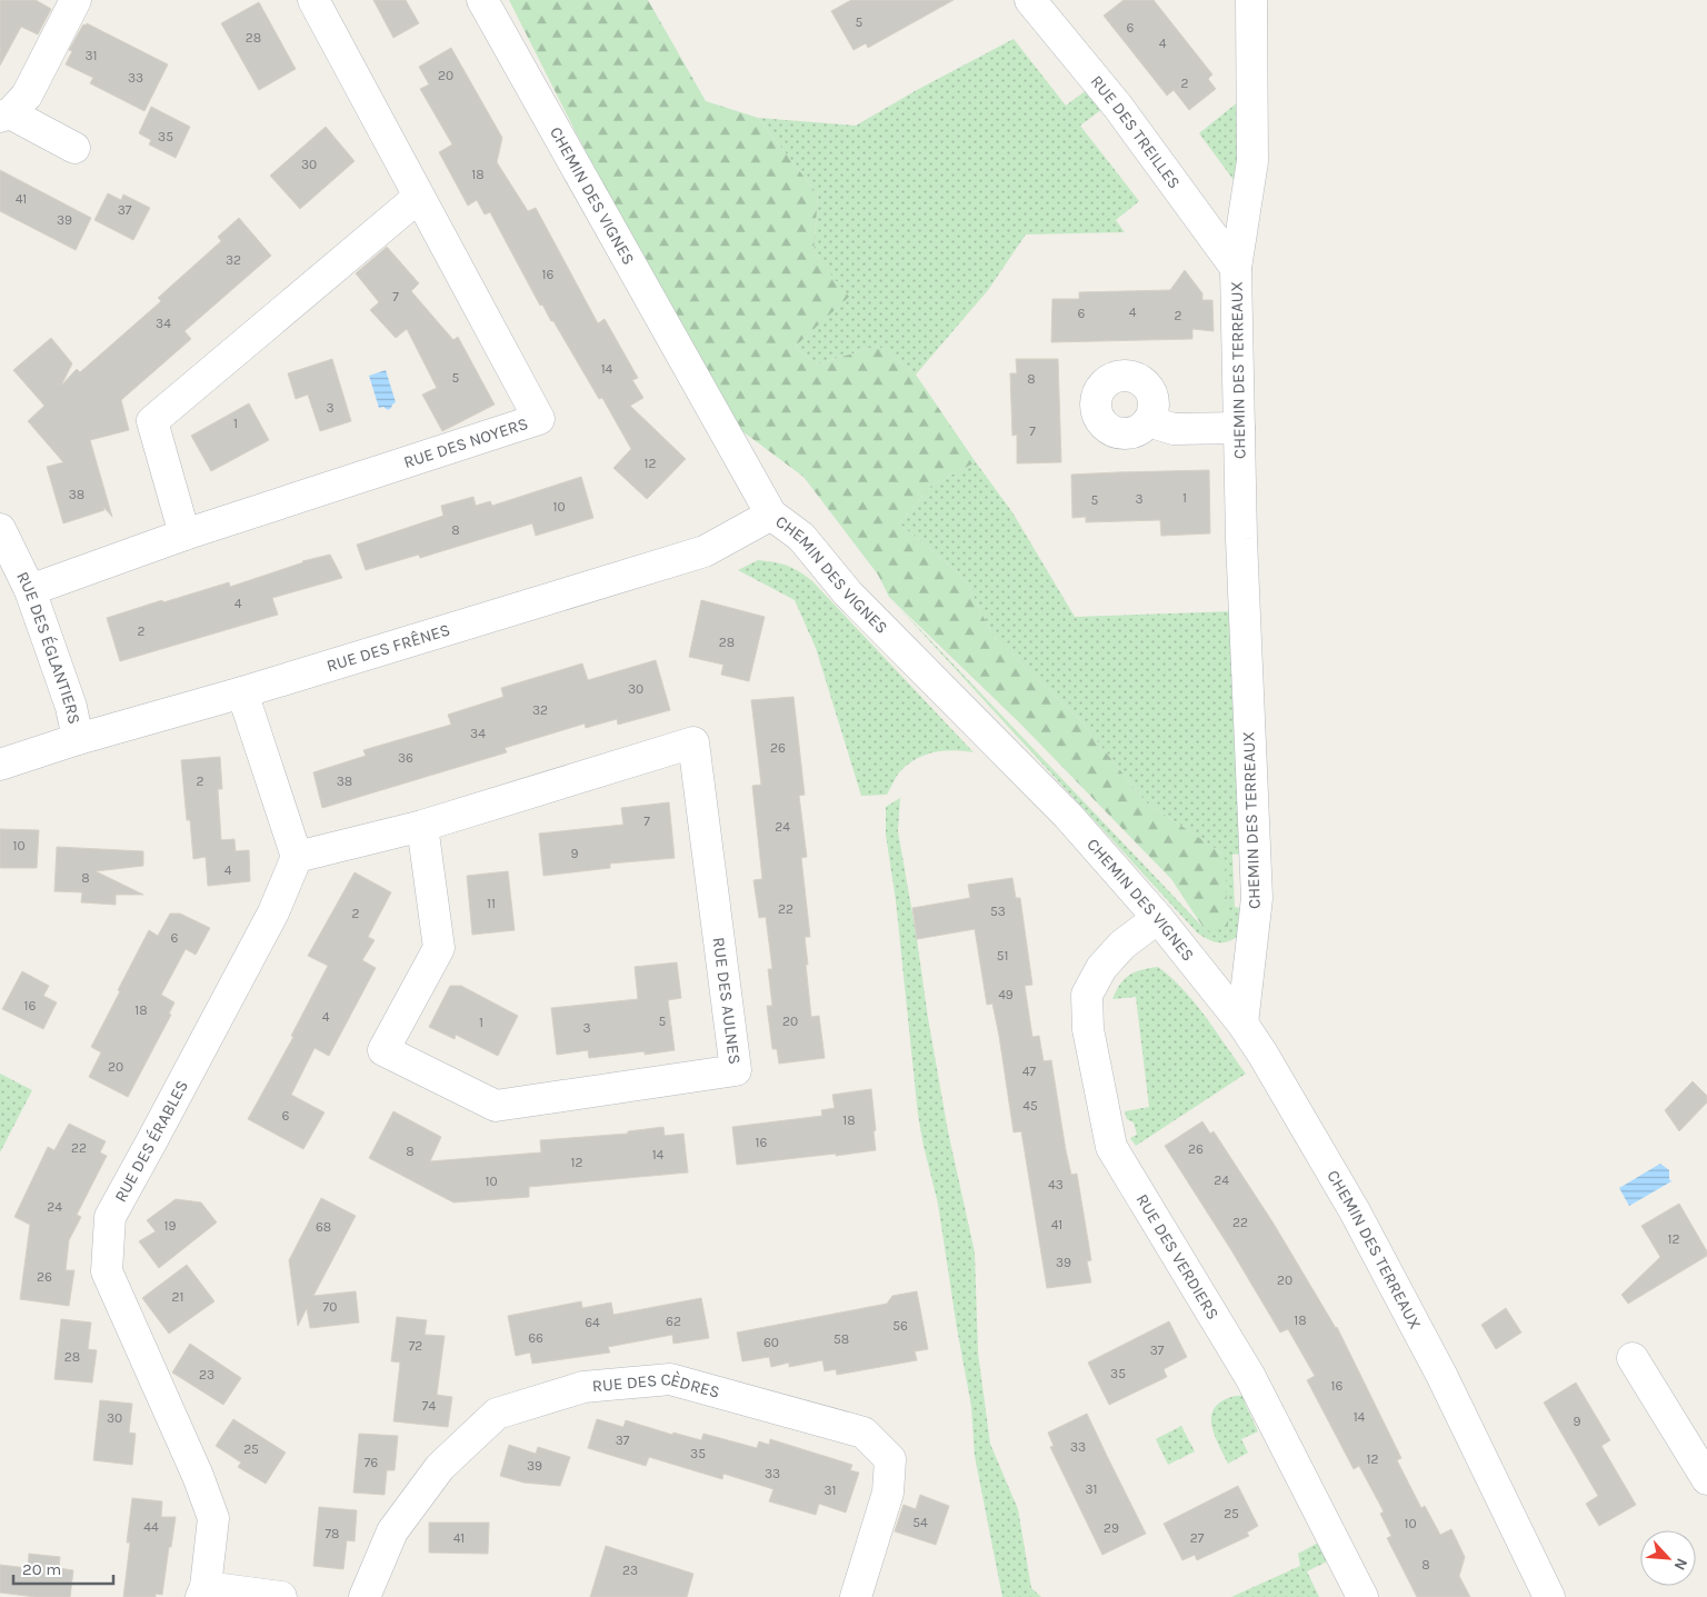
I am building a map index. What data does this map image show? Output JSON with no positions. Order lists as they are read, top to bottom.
{
  "streets": {
    "street": [
      "RUE DES TREILLES",
      "CHEMIN DES VIGNES",
      "CHEMIN DES TERREAUX",
      "RUE DES NOYERS",
      "RUE DES FRÊNES",
      "RUE DES ÉGLANTIERS",
      "RUE DES AULNES",
      "RUE DES ÉRABLES",
      "RUE DES VERDIERS",
      "RUE DES CÈDRES"
    ]
  },
  "crossings": [
    ["RUE DES TREILLES", "CHEMIN DES TERREAUX"],
    ["CHEMIN DES VIGNES", "CHEMIN DES TERREAUX"],
    ["CHEMIN DES VIGNES", "RUE DES FRÊNES"],
    ["CHEMIN DES VIGNES", "RUE DES VERDIERS"],
    ["RUE DES NOYERS", "RUE DES ÉGLANTIERS"],
    ["RUE DES FRÊNES", "RUE DES ÉGLANTIERS"],
    ["RUE DES AULNES", "RUE DES ÉRABLES"]
  ],
  "house_numbers": [
    "5",
    "6",
    "28",
    "4",
    "31",
    "20",
    "33",
    "2",
    "35",
    "30",
    "18",
    "41",
    "37",
    "39",
    "32",
    "16",
    "7",
    "4",
    "6",
    "2",
    "34",
    "14",
    "5",
    "8",
    "3",
    "1",
    "7",
    "12",
    "38",
    "1",
    "3",
    "5",
    "10",
    "8",
    "4",
    "2",
    "28",
    "30",
    "32",
    "34",
    "26",
    "36",
    "2",
    "38",
    "7",
    "24",
    "10",
    "9",
    "4",
    "8",
    "11",
    "22",
    "53",
    "2",
    "6",
    "51",
    "49",
    "16",
    "18",
    "4",
    "5",
    "20",
    "1",
    "3",
    "20",
    "47",
    "45",
    "6",
    "18",
    "16",
    "22",
    "26",
    "8",
    "14",
    "12",
    "24",
    "10",
    "43",
    "24",
    "22",
    "41",
    "19",
    "68",
    "12",
    "39",
    "26",
    "20",
    "21",
    "70",
    "18",
    "62",
    "64",
    "56",
    "66",
    "58",
    "60",
    "72",
    "37",
    "28",
    "35",
    "23",
    "16",
    "74",
    "14",
    "30",
    "9",
    "37",
    "33",
    "25",
    "35",
    "12",
    "76",
    "39",
    "33",
    "31",
    "31",
    "25",
    "54",
    "10",
    "44",
    "29",
    "78",
    "41",
    "27",
    "8",
    "23"
  ],
  "scale_bar": "20 m",
  "north": "bottom right"
}
